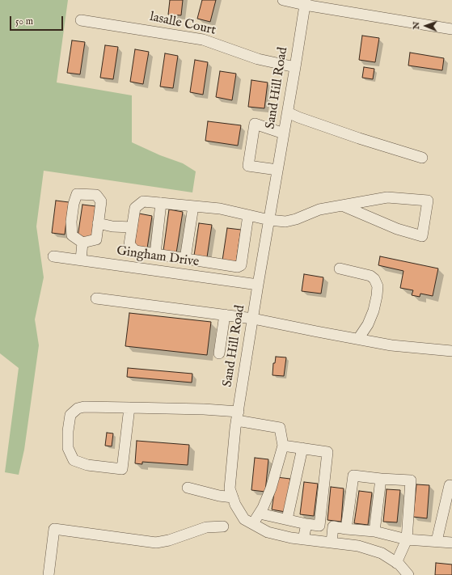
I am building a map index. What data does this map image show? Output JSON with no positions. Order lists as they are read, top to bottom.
{
  "streets": {
    "street": ["lasalle Court", "Sand Hill Road", "Gingham Drive"]
  },
  "crossings": [
    ["lasalle Court", "Sand Hill Road"],
    ["Sand Hill Road", "Gingham Drive"]
  ],
  "scale_bar": "50 m",
  "north": "left"
}
